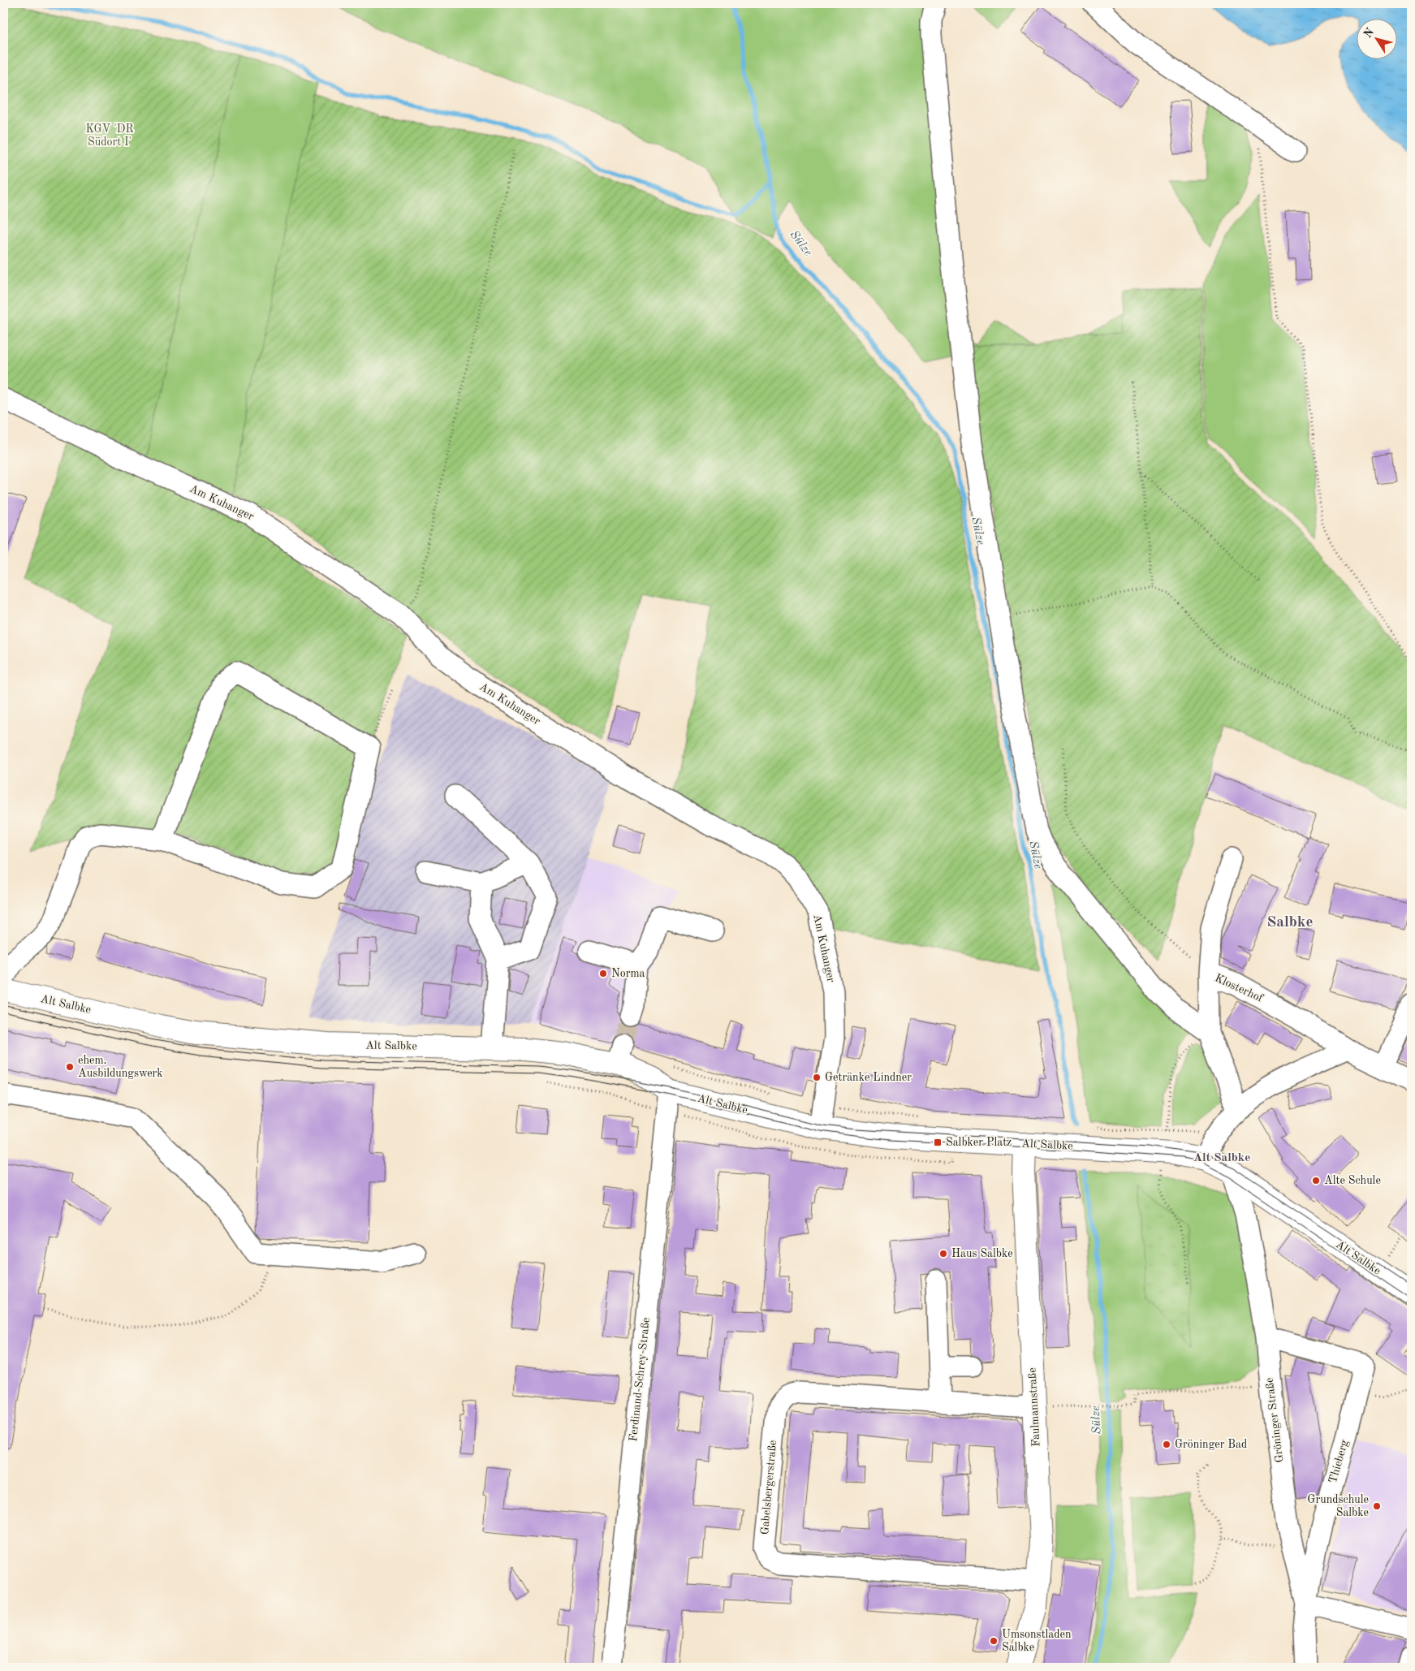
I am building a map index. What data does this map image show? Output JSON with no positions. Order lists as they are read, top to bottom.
{
  "streets": {
    "main road": ["Alt Salbke", "Faulmannstraße"],
    "street": [
      "Am Kuhanger",
      "Klosterhof",
      "Ferdinand-Schrey-Straße",
      "Gröninger Straße",
      "Thieberg",
      "Gabelsbergerstraße"
    ]
  },
  "crossings": [
    ["Am Kuhanger", "Alt Salbke"],
    ["Alt Salbke", "Ferdinand-Schrey-Straße"],
    ["Alt Salbke", "Faulmannstraße"],
    ["Alt Salbke", "Gröninger Straße"],
    ["Faulmannstraße", "Gabelsbergerstraße"],
    ["Gröninger Straße", "Thieberg"]
  ],
  "districts": ["Salbke", "Alt Salbke"],
  "water": ["Sülze"],
  "parks": ["KGV 'DR Südort I'"],
  "places": {
    "other": [
      "Norma",
      "ehem. Ausbildungswerk",
      "Getränke Lindner",
      "Alte Schule",
      "Haus Salbke",
      "Gröninger Bad",
      "Grundschule Salbke",
      "Umsonstladen Salbke"
    ],
    "transit": ["Salbker Platz"]
  },
  "north": "top left"
}
